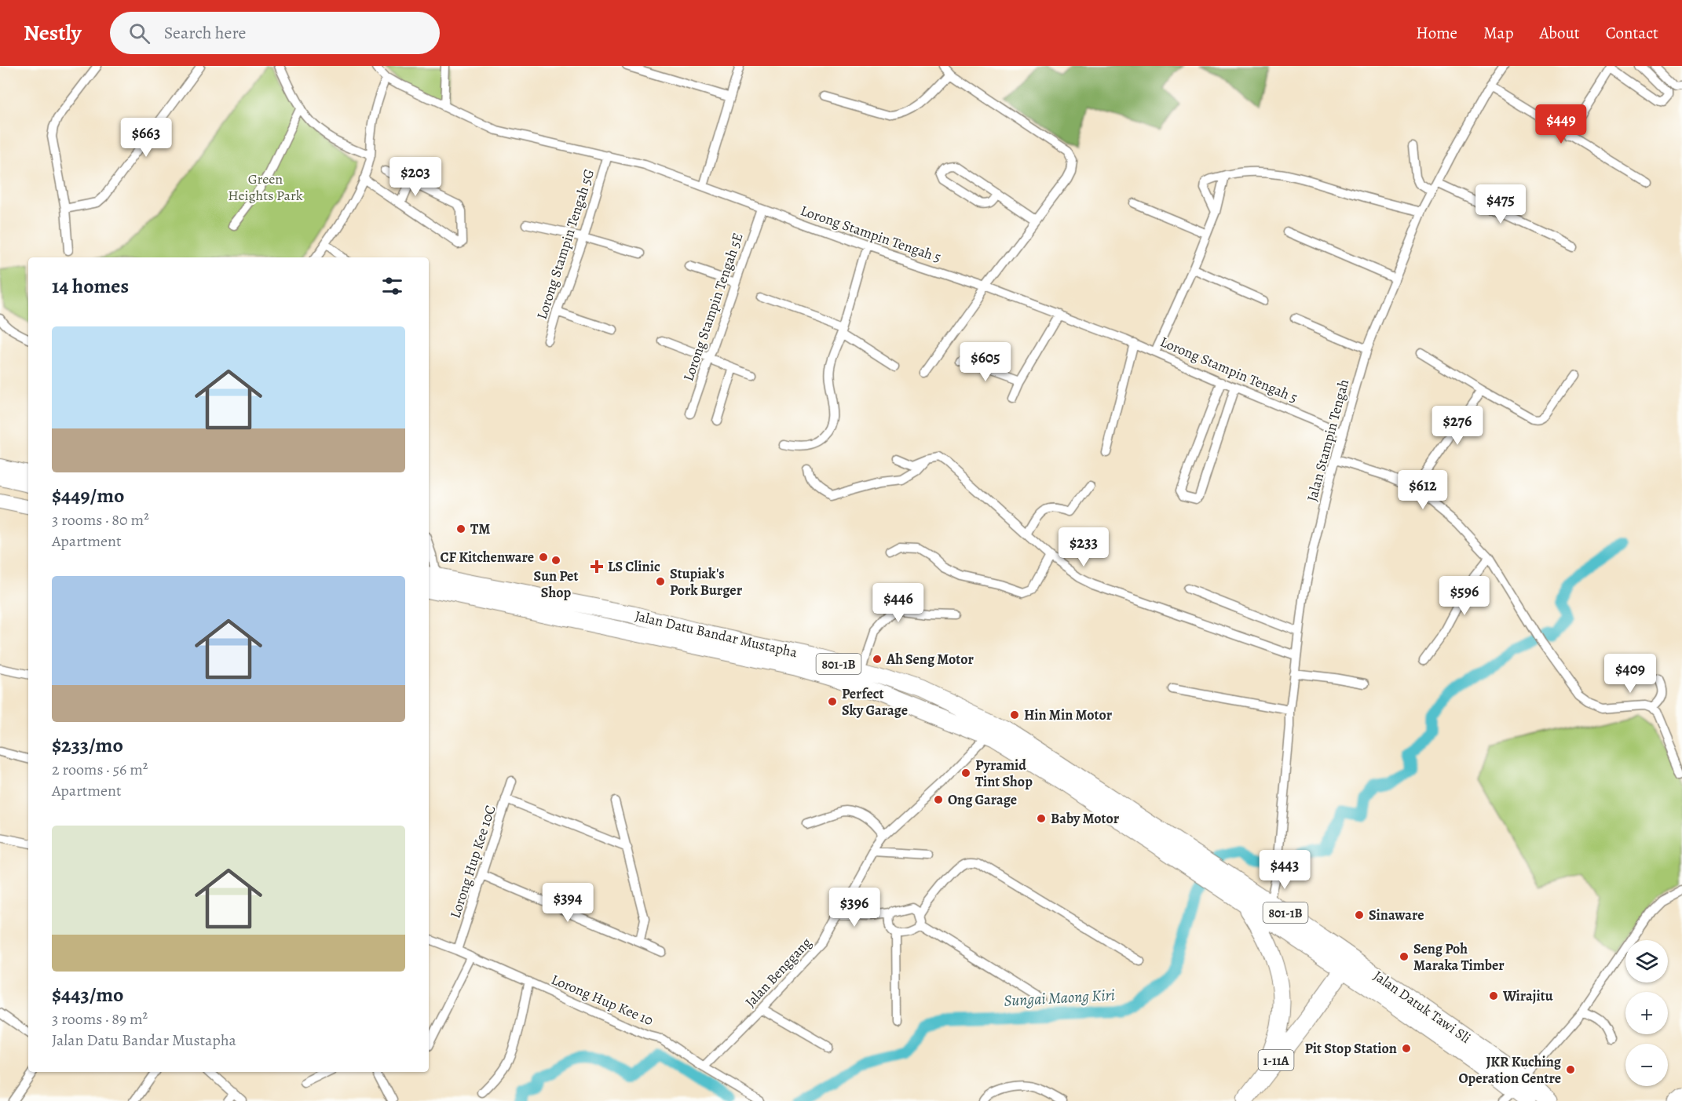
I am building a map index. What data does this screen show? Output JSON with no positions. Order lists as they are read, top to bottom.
{
  "streets": {
    "highway": [
      "Jalan Datu Bandar Mustapha",
      "801-1B",
      "Jalan Datuk Tawi Sli",
      "1-11A"
    ],
    "street": [
      "Lorong Stampin Tengah 5",
      "Lorong Stampin Tengah 5G",
      "Lorong Stampin Tengah 5E",
      "Jalan Stampin Tengah",
      "Lorong Hup Kee 10C",
      "Jalan Benggang",
      "Lorong Hup Kee 10"
    ]
  },
  "crossings": [
    ["Lorong Stampin Tengah 5", "Lorong Stampin Tengah 5G"],
    ["Lorong Stampin Tengah 5", "Lorong Stampin Tengah 5E"],
    ["Lorong Stampin Tengah 5", "Jalan Stampin Tengah"],
    ["Jalan Stampin Tengah", "Jalan Datu Bandar Mustapha"],
    ["Jalan Datu Bandar Mustapha", "Jalan Benggang"],
    ["Jalan Datu Bandar Mustapha", "Jalan Datuk Tawi Sli"],
    ["Jalan Datu Bandar Mustapha", "1-11A"],
    ["Lorong Hup Kee 10C", "Lorong Hup Kee 10"],
    ["Jalan Benggang", "Lorong Hup Kee 10"],
    ["Jalan Datuk Tawi Sli", "1-11A"]
  ],
  "water": ["Sungai Maong Kiri"],
  "parks": ["Green Heights Park"],
  "places": {
    "other": [
      "TM",
      "CF Kitchenware",
      "Sun Pet Shop",
      "Stupiak's Pork Burger",
      "Ah Seng Motor",
      "Perfect Sky Garage",
      "Hin Min Motor",
      "Pyramid Tint Shop",
      "Ong Garage",
      "Baby Motor",
      "Sinaware",
      "Seng Poh Maraka Timber",
      "Wirajitu",
      "Pit Stop Station",
      "JKR Kuching Operation Centre"
    ],
    "health": ["LS Clinic"]
  },
  "page": {
    "header": "Nestly",
    "search": "Search here",
    "nav": [
      "Home",
      "Map",
      "About",
      "Contact"
    ],
    "price": [
      "$449",
      "$663",
      "$203",
      "$475",
      "$605",
      "$276",
      "$612",
      "$233",
      "$596",
      "$446",
      "$409",
      "$443",
      "$394",
      "$396"
    ],
    "heading": "14 homes",
    "list": [
      {
        "name": "$449/mo",
        "note": "3 rooms · 80 m² · Apartment"
      },
      {
        "name": "$233/mo",
        "note": "2 rooms · 56 m² · Apartment"
      },
      {
        "name": "$443/mo",
        "note": "3 rooms · 89 m² · Jalan Datu Bandar Mustapha"
      }
    ],
    "map_buttons": ["+", "−"]
  }
}
